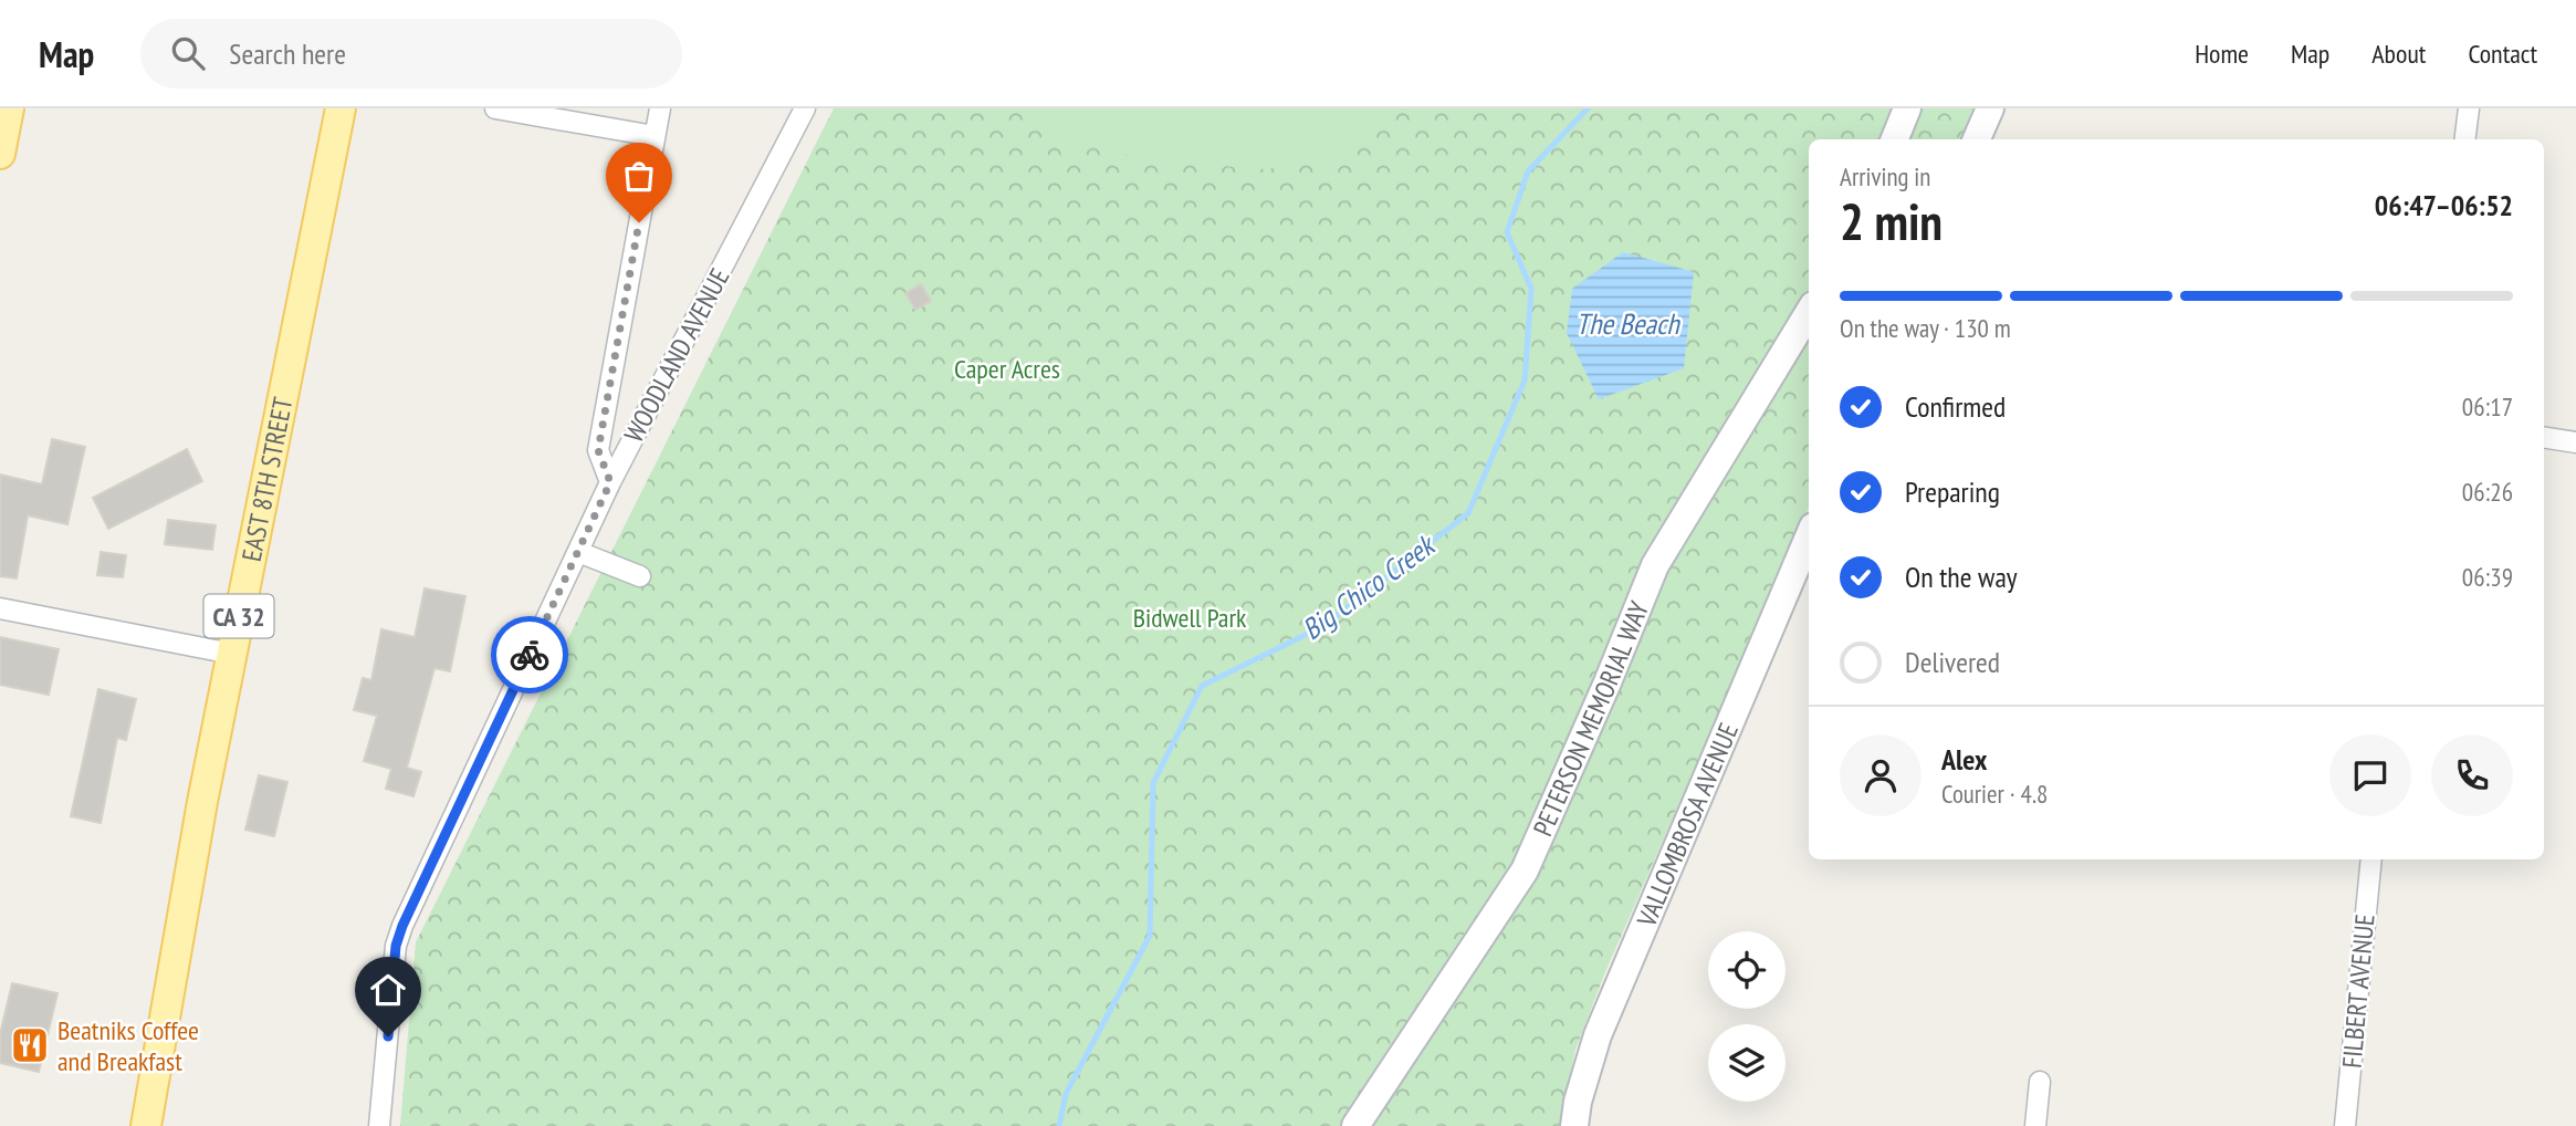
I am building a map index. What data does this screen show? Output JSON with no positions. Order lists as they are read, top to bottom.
{
  "streets": {
    "main road": ["EAST 8TH STREET", "CA 32"],
    "street": [
      "WOODLAND AVENUE",
      "PETERSON MEMORIAL WAY",
      "VALLOMBROSA AVENUE",
      "FILBERT AVENUE"
    ]
  },
  "water": ["The Beach", "Big Chico Creek"],
  "parks": ["Caper Acres", "Bidwell Park"],
  "places": {
    "restaurant": ["Beatniks Coffee and Breakfast"]
  },
  "page": {
    "header": "Map",
    "search": "Search here",
    "nav": [
      "Home",
      "Map",
      "About",
      "Contact"
    ],
    "heading": ["2 min", "Arriving in", "06:47–06:52"],
    "panel": ["Alex", "Courier · 4.8"],
    "bar": "On the way · 130 m",
    "list": [
      ["Confirmed", "06:17"],
      ["Preparing", "06:26"],
      ["On the way", "06:39"],
      "Delivered"
    ]
  }
}
